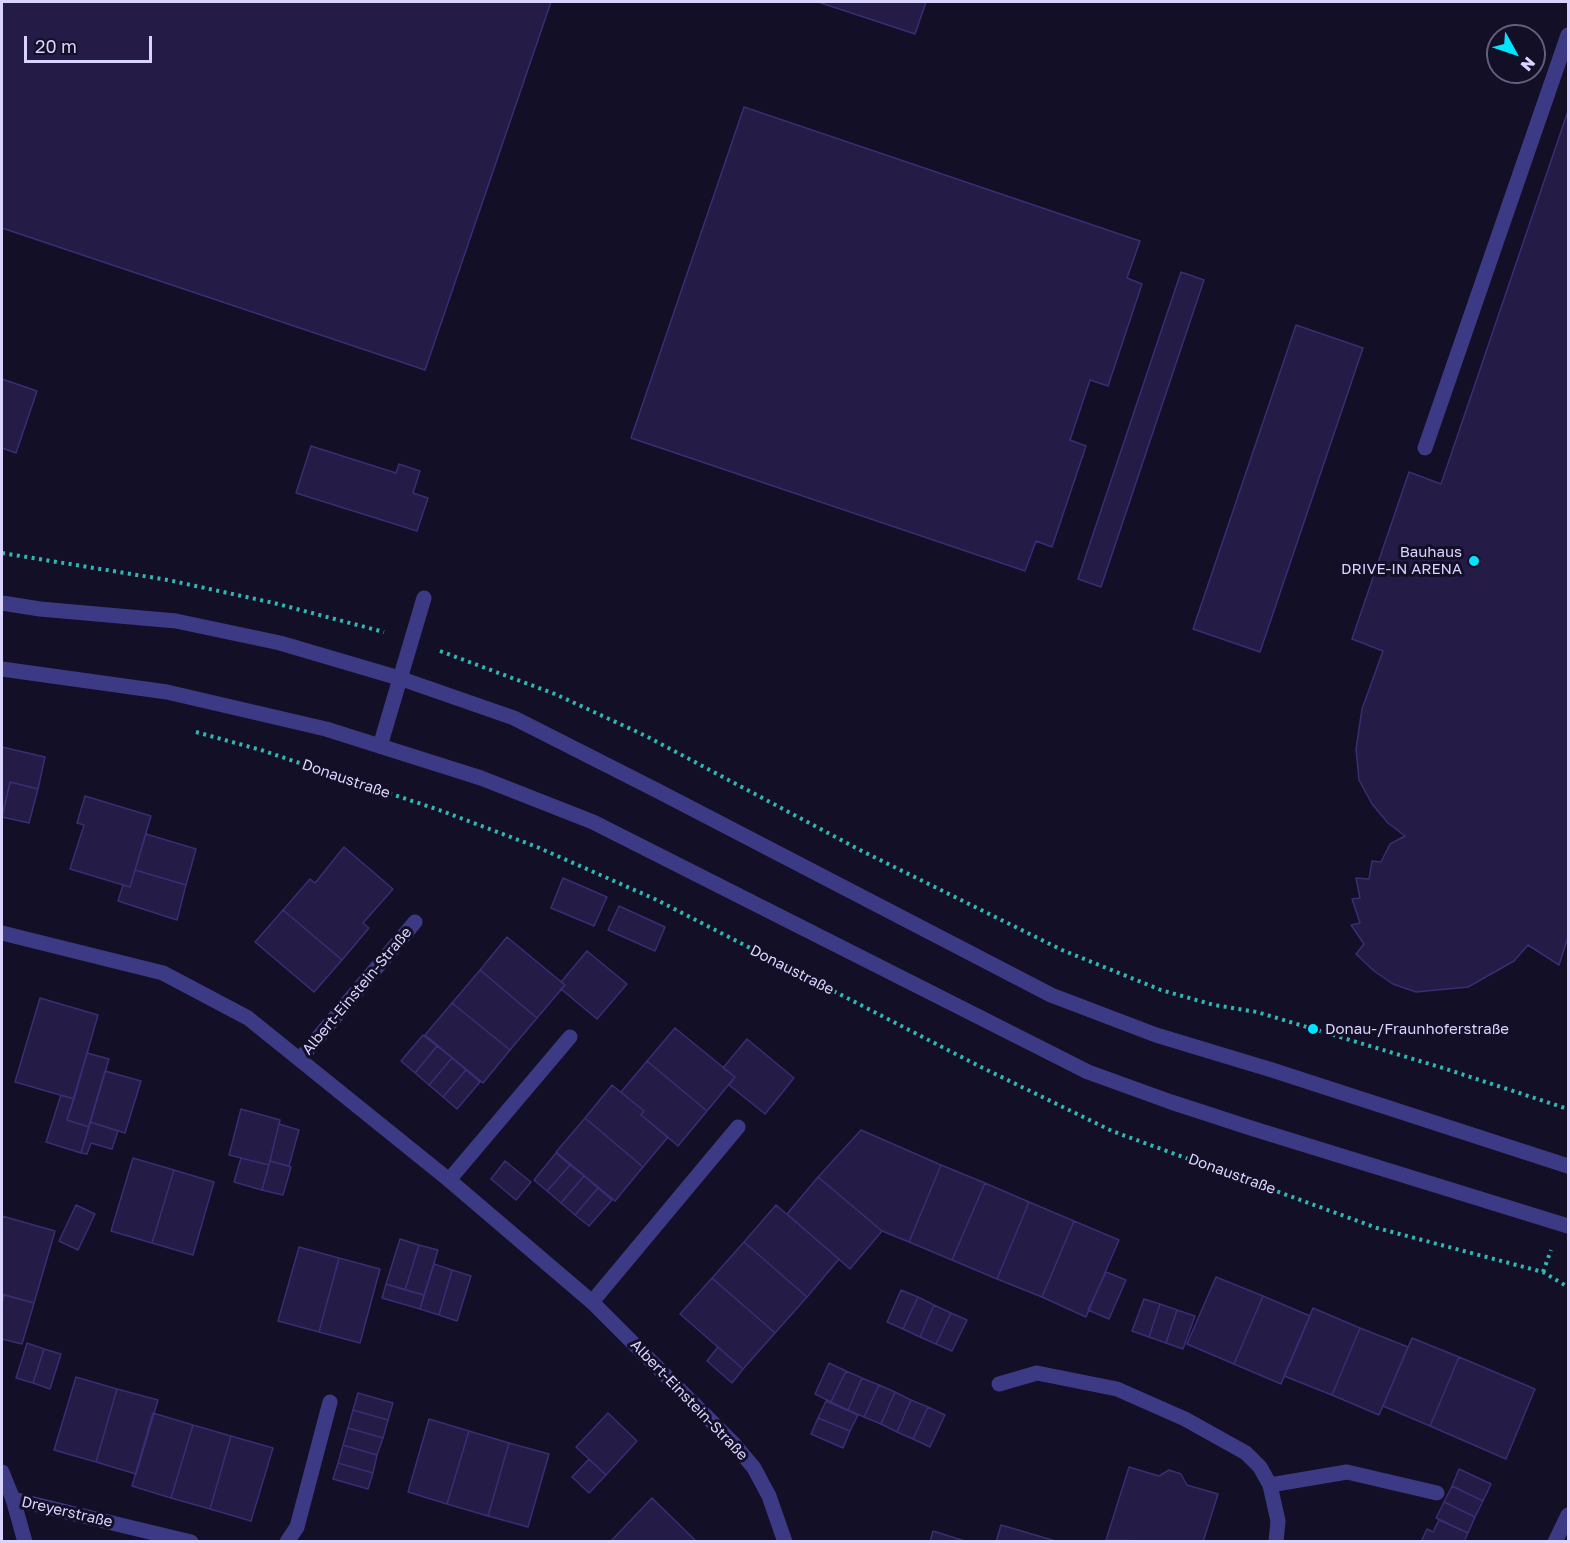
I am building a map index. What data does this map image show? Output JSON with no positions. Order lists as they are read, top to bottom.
{
  "streets": {
    "street": ["Albert-Einstein-Straße", "Dreyerstraße"],
    "path": ["Donaustraße"]
  },
  "places": ["Bauhaus DRIVE-IN ARENA", "Donau-/Fraunhoferstraße"],
  "scale_bar": "20 m",
  "north": "bottom right"
}
